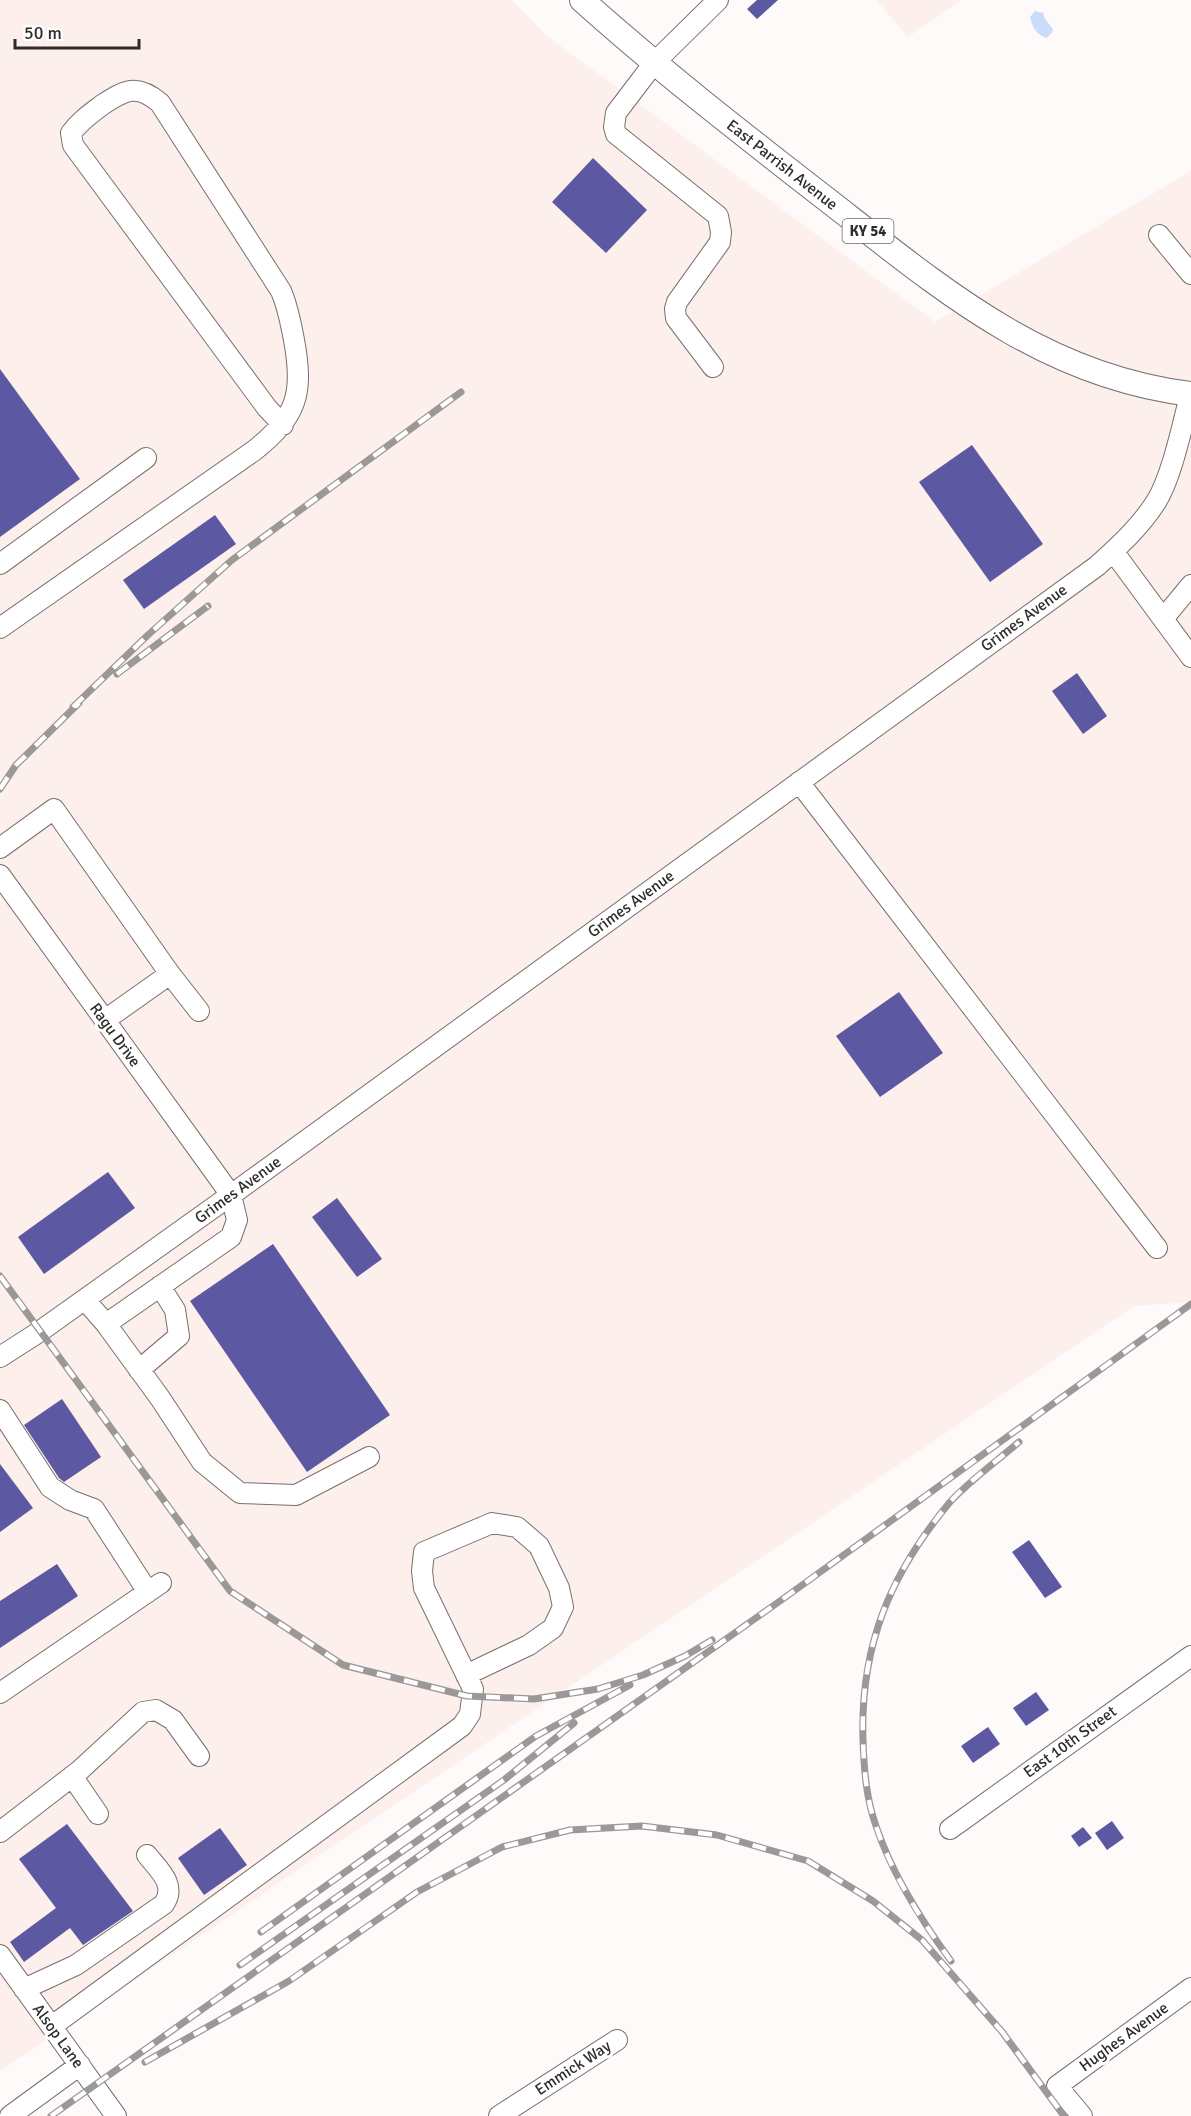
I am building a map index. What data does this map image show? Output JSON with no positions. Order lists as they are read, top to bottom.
{
  "streets": {
    "main road": ["East Parrish Avenue", "KY 54"],
    "street": [
      "Grimes Avenue",
      "Ragu Drive",
      "East 10th Street",
      "Alsop Lane",
      "Hughes Avenue",
      "Emmick Way"
    ]
  },
  "crossings": [
    ["East Parrish Avenue", "Grimes Avenue"],
    ["Grimes Avenue", "Ragu Drive"]
  ],
  "scale_bar": "50 m"
}
